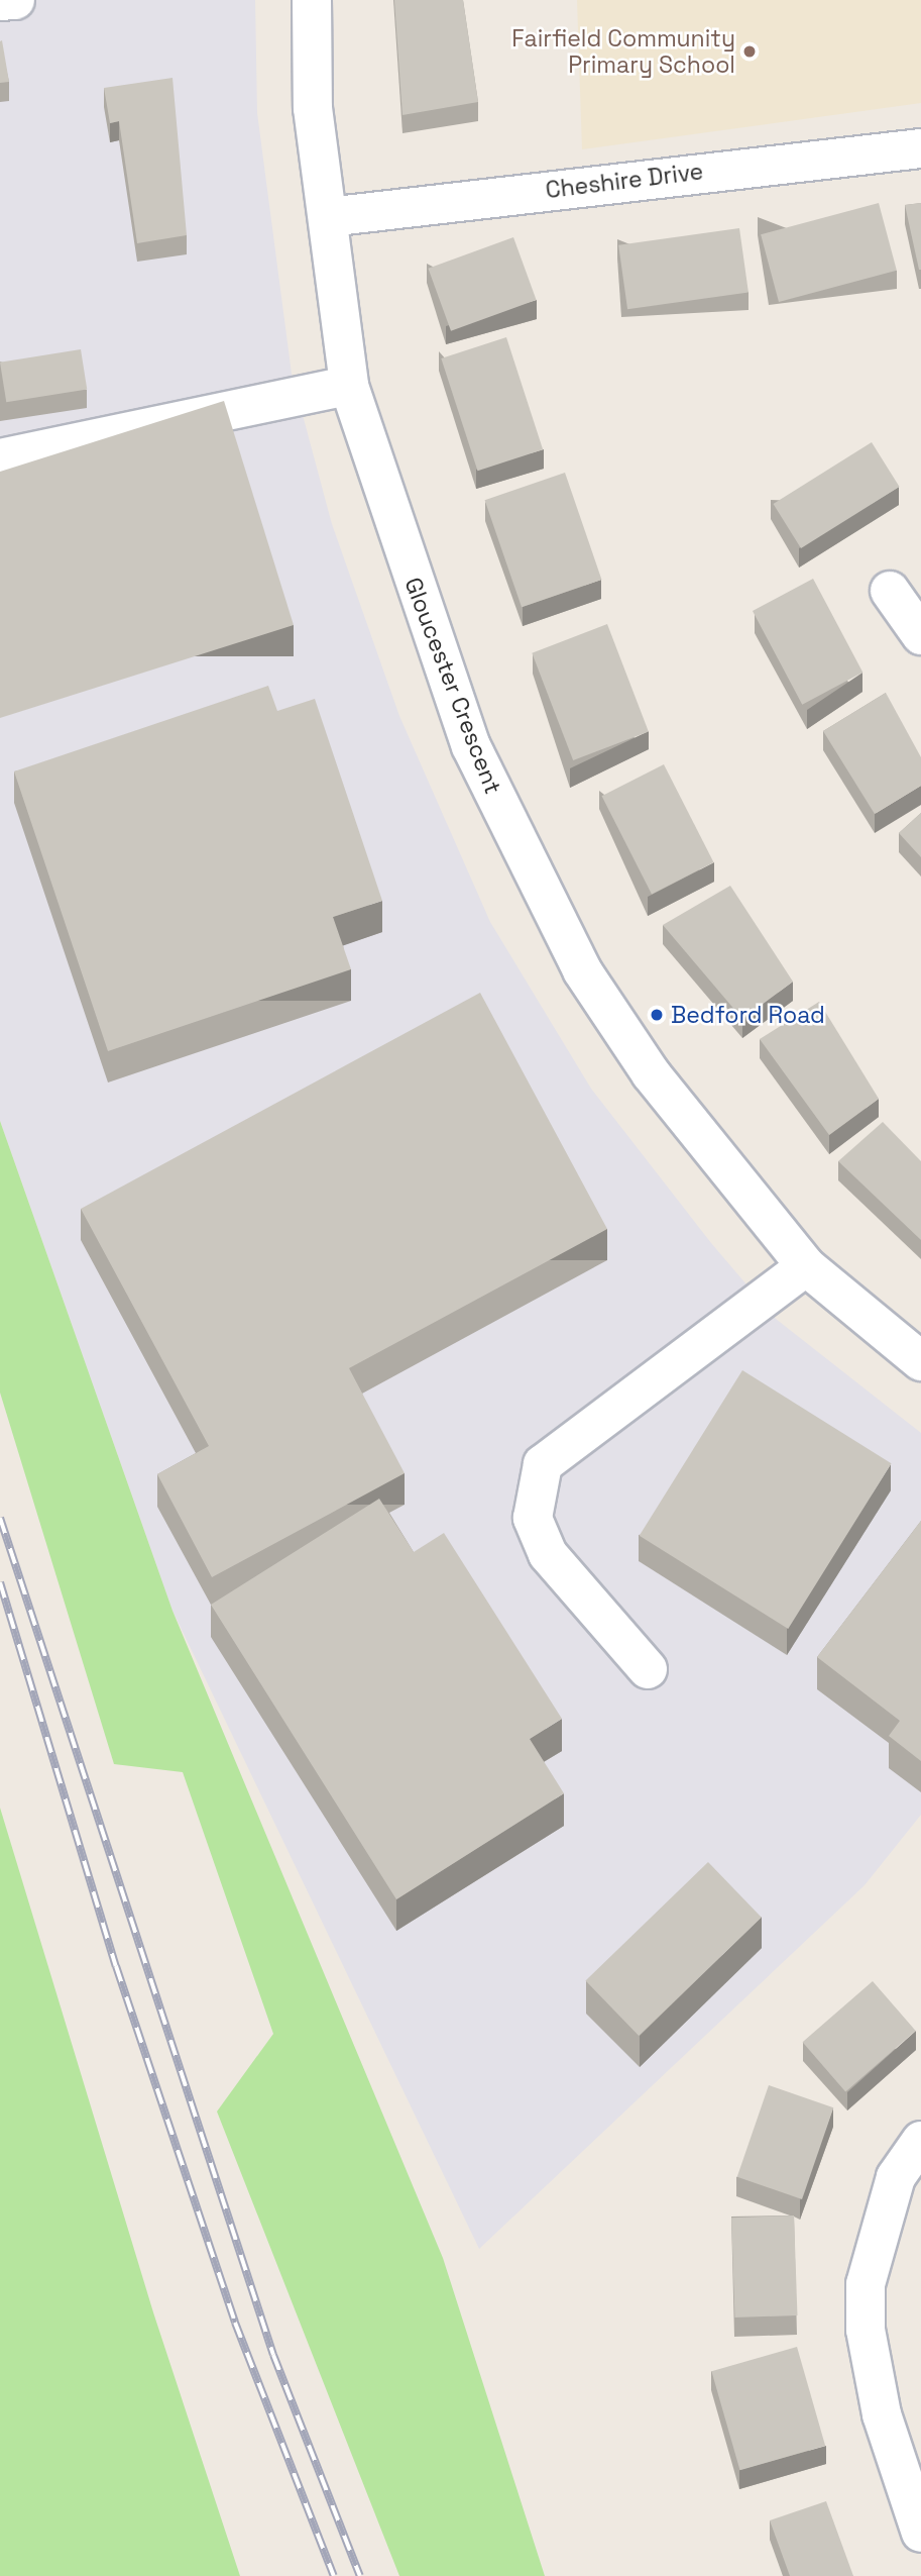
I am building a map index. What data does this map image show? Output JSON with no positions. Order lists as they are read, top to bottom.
{
  "streets": {
    "street": ["Cheshire Drive", "Gloucester Crescent"]
  },
  "crossings": [
    ["Cheshire Drive", "Gloucester Crescent"]
  ],
  "places": ["Fairfield Community Primary School", "Bedford Road"]
}
